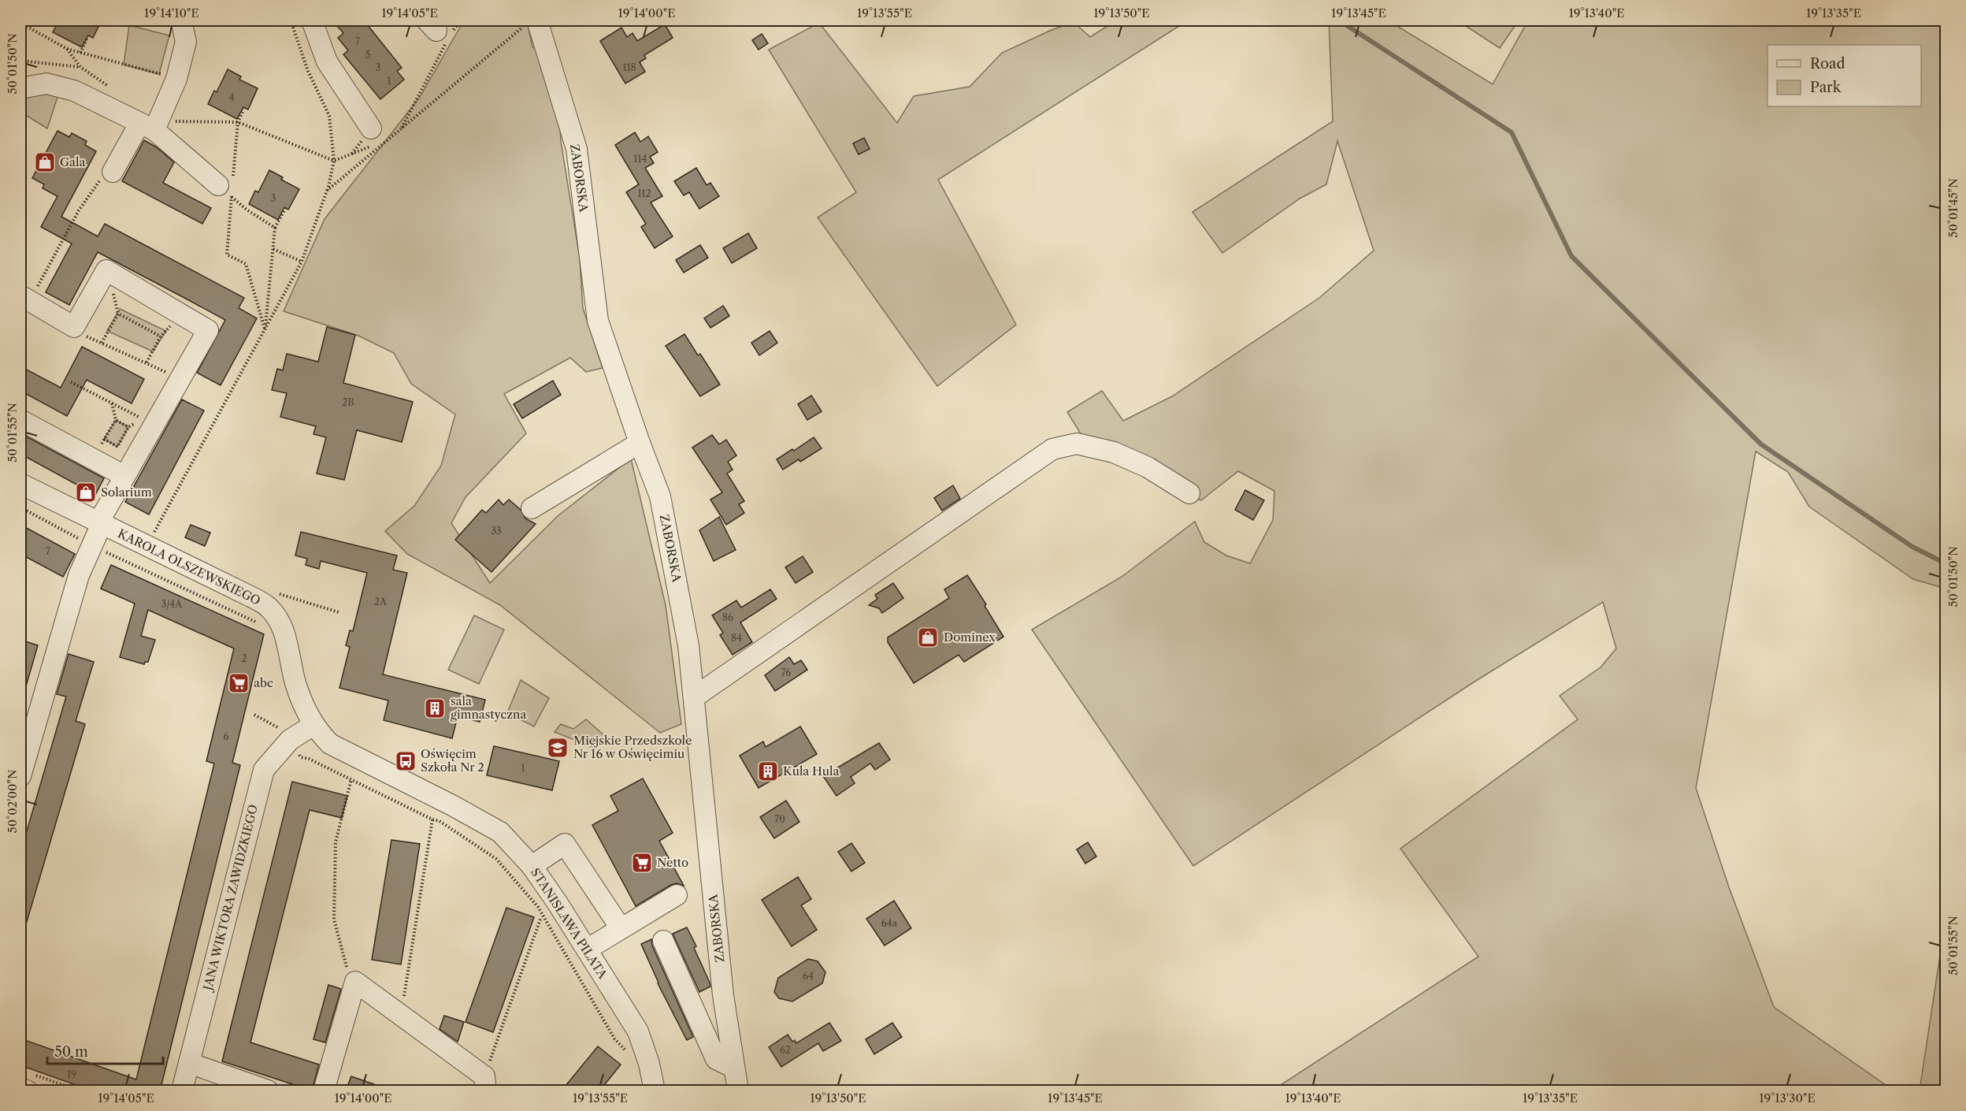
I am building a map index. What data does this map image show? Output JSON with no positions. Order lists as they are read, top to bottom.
{
  "streets": {
    "street": [
      "ZABORSKA",
      "KAROLA OLSZEWSKIEGO",
      "JANA WIKTORA ZAWIDZKIEGO",
      "STANISŁAWA PILATA"
    ]
  },
  "crossings": [
    ["KAROLA OLSZEWSKIEGO", "JANA WIKTORA ZAWIDZKIEGO"],
    ["KAROLA OLSZEWSKIEGO", "STANISŁAWA PILATA"],
    ["JANA WIKTORA ZAWIDZKIEGO", "STANISŁAWA PILATA"]
  ],
  "places": {
    "shop": ["Gala", "Solarium", "Dominex"],
    "supermarket": ["abc", "Netto"],
    "building": ["sala gimnastyczna", "Kula Hula"],
    "school or university": ["Miejskie Przedszkole Nr 16 w Oświęcimiu"],
    "bus stop": ["Oświęcim Szkoła Nr 2"]
  },
  "house_numbers": [
    "7",
    "5",
    "3",
    "118",
    "1",
    "4",
    "114",
    "112",
    "3",
    "2B",
    "33",
    "7",
    "2A",
    "3/4A",
    "86",
    "84",
    "2",
    "76",
    "6",
    "1",
    "70",
    "64a",
    "64",
    "62",
    "19"
  ],
  "legend": ["Road", "Park"],
  "scale_bar": "50 m",
  "coordinates": [
    "19°14'10\"E",
    "19°14'05\"E",
    "19°14'00\"E",
    "19°13'55\"E",
    "19°13'50\"E",
    "19°13'45\"E",
    "19°13'40\"E",
    "19°13'35\"E",
    "50°01'50\"N",
    "50°01'45\"N",
    "50°01'55\"N",
    "50°02'00\"N",
    "19°13'30\"E"
  ]
}
